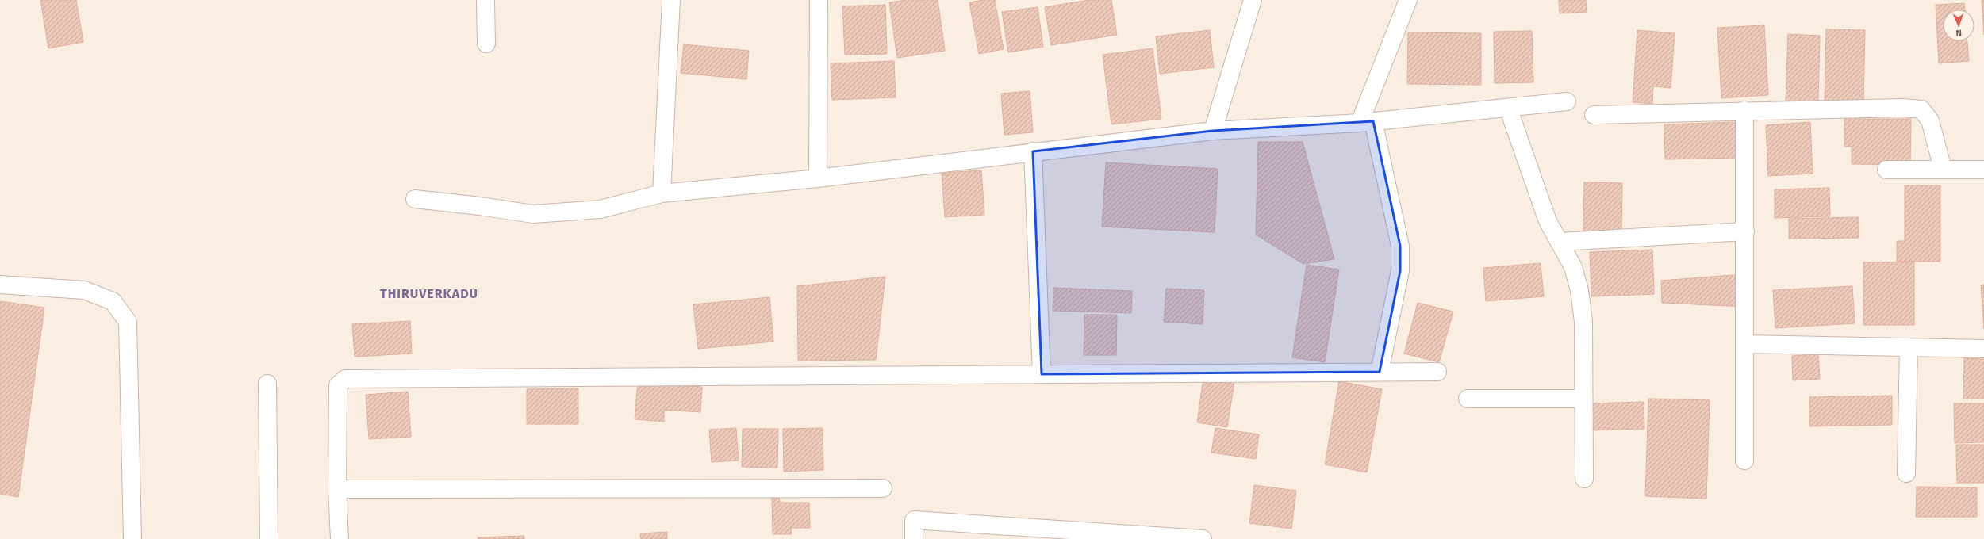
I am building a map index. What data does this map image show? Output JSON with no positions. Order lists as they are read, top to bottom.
{
  "districts": ["THIRUVERKADU"],
  "north": "bottom"
}
